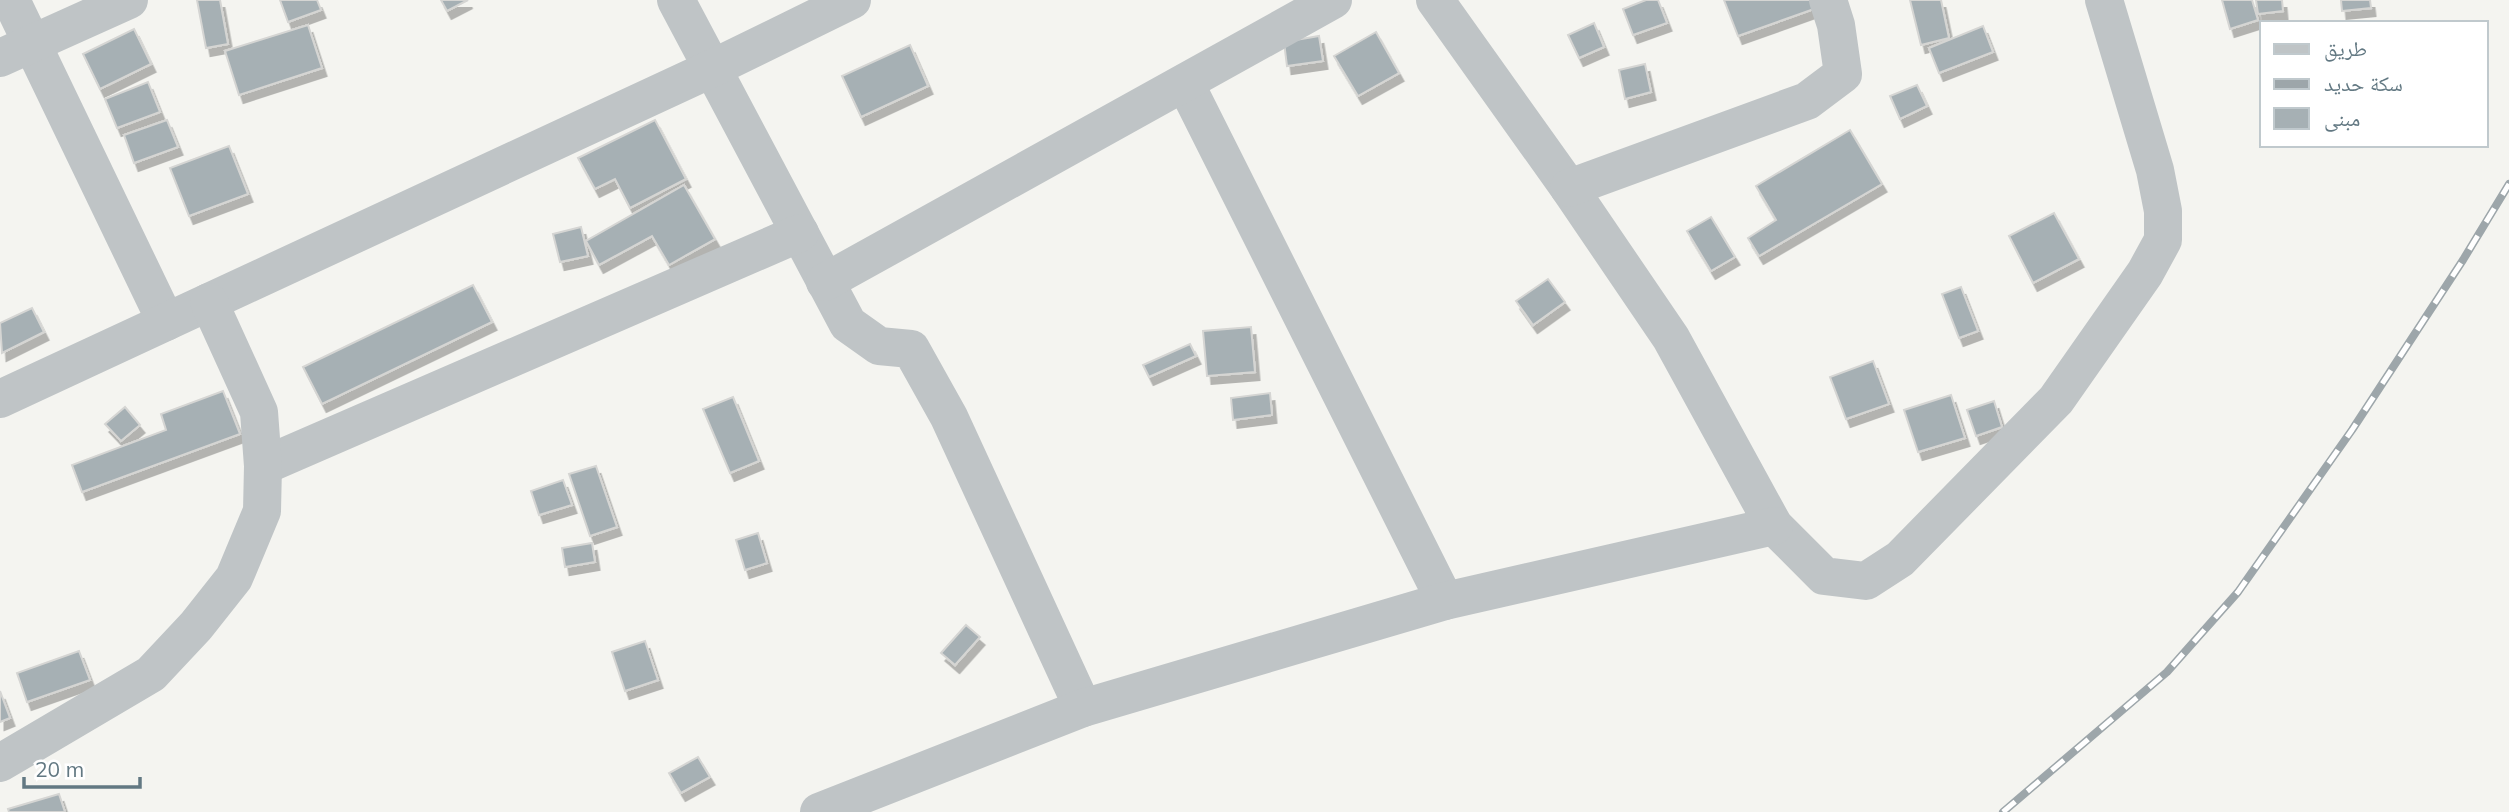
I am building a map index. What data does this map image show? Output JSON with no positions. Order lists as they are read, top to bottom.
{
  "legend": ["طريق", "سكة حديد", "مبنى"],
  "scale_bar": "20 m"
}
